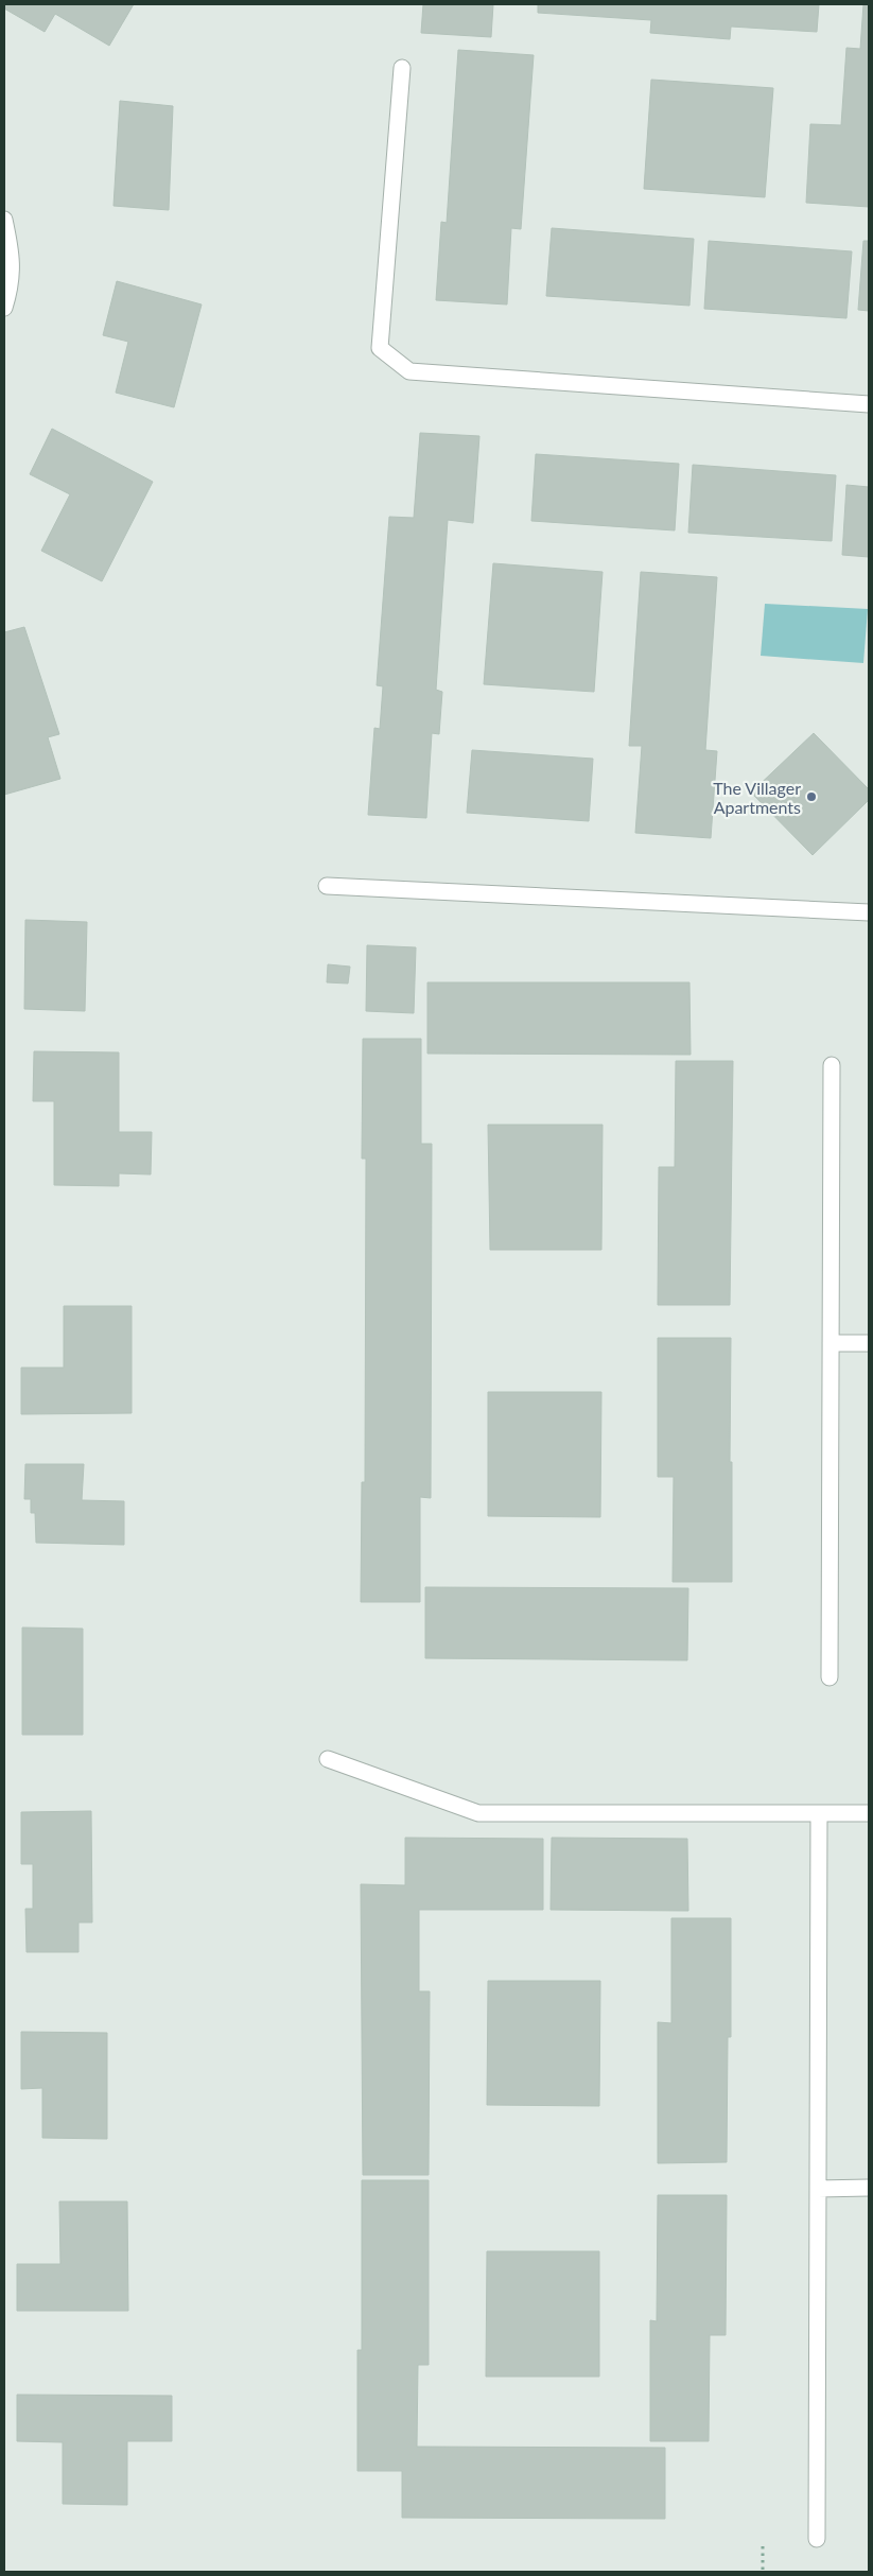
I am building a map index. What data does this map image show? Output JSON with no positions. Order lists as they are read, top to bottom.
{
  "places": ["The Villager Apartments"]
}
